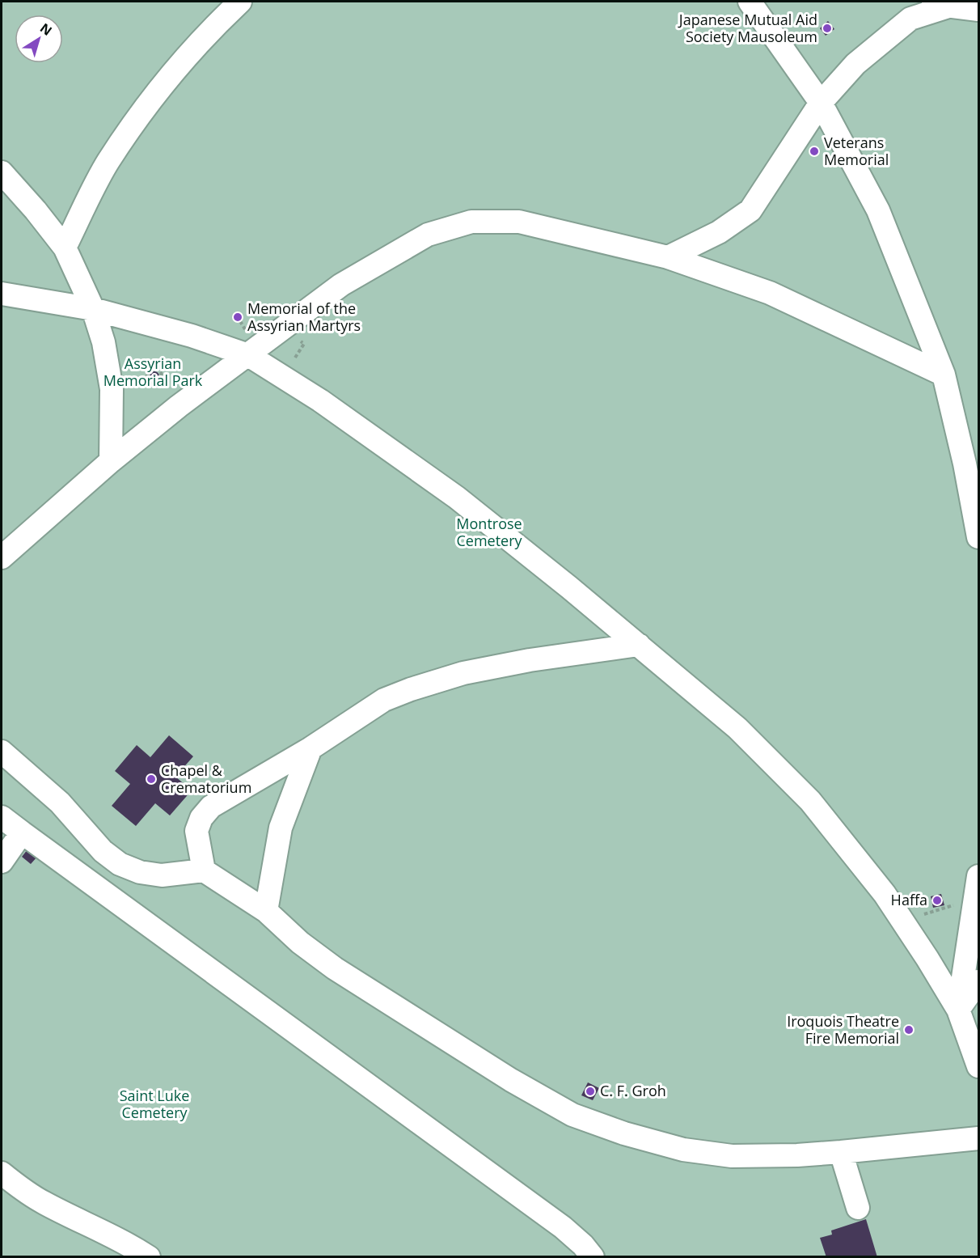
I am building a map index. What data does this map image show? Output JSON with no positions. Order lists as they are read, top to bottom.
{
  "parks": ["Assyrian Memorial Park", "Montrose Cemetery", "Saint Luke Cemetery"],
  "places": [
    "Japanese Mutual Aid Society Mausoleum",
    "Veterans Memorial",
    "Memorial of the Assyrian Martyrs",
    "Chapel & Crematorium",
    "Haffa",
    "Iroquois Theatre Fire Memorial",
    "C. F. Groh"
  ],
  "north": "top right"
}
